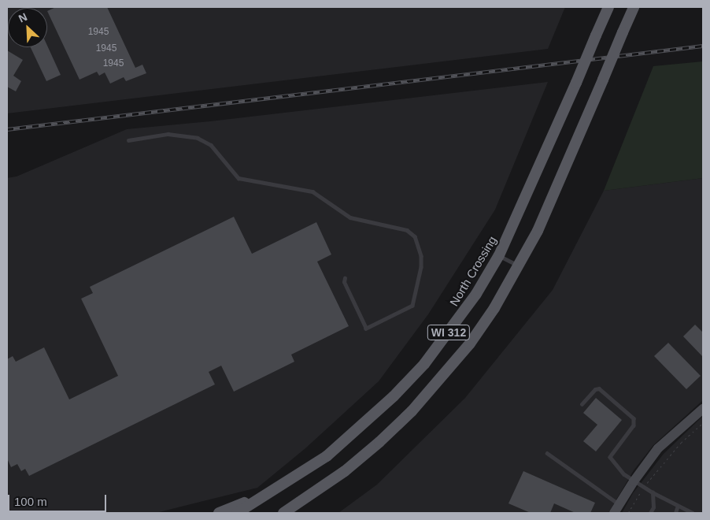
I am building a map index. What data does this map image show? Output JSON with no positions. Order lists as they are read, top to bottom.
{
  "streets": {
    "main road": ["North Crossing", "WI 312"]
  },
  "house_numbers": ["1945", "1945", "1945"],
  "scale_bar": "100 m",
  "north": "top left"
}
